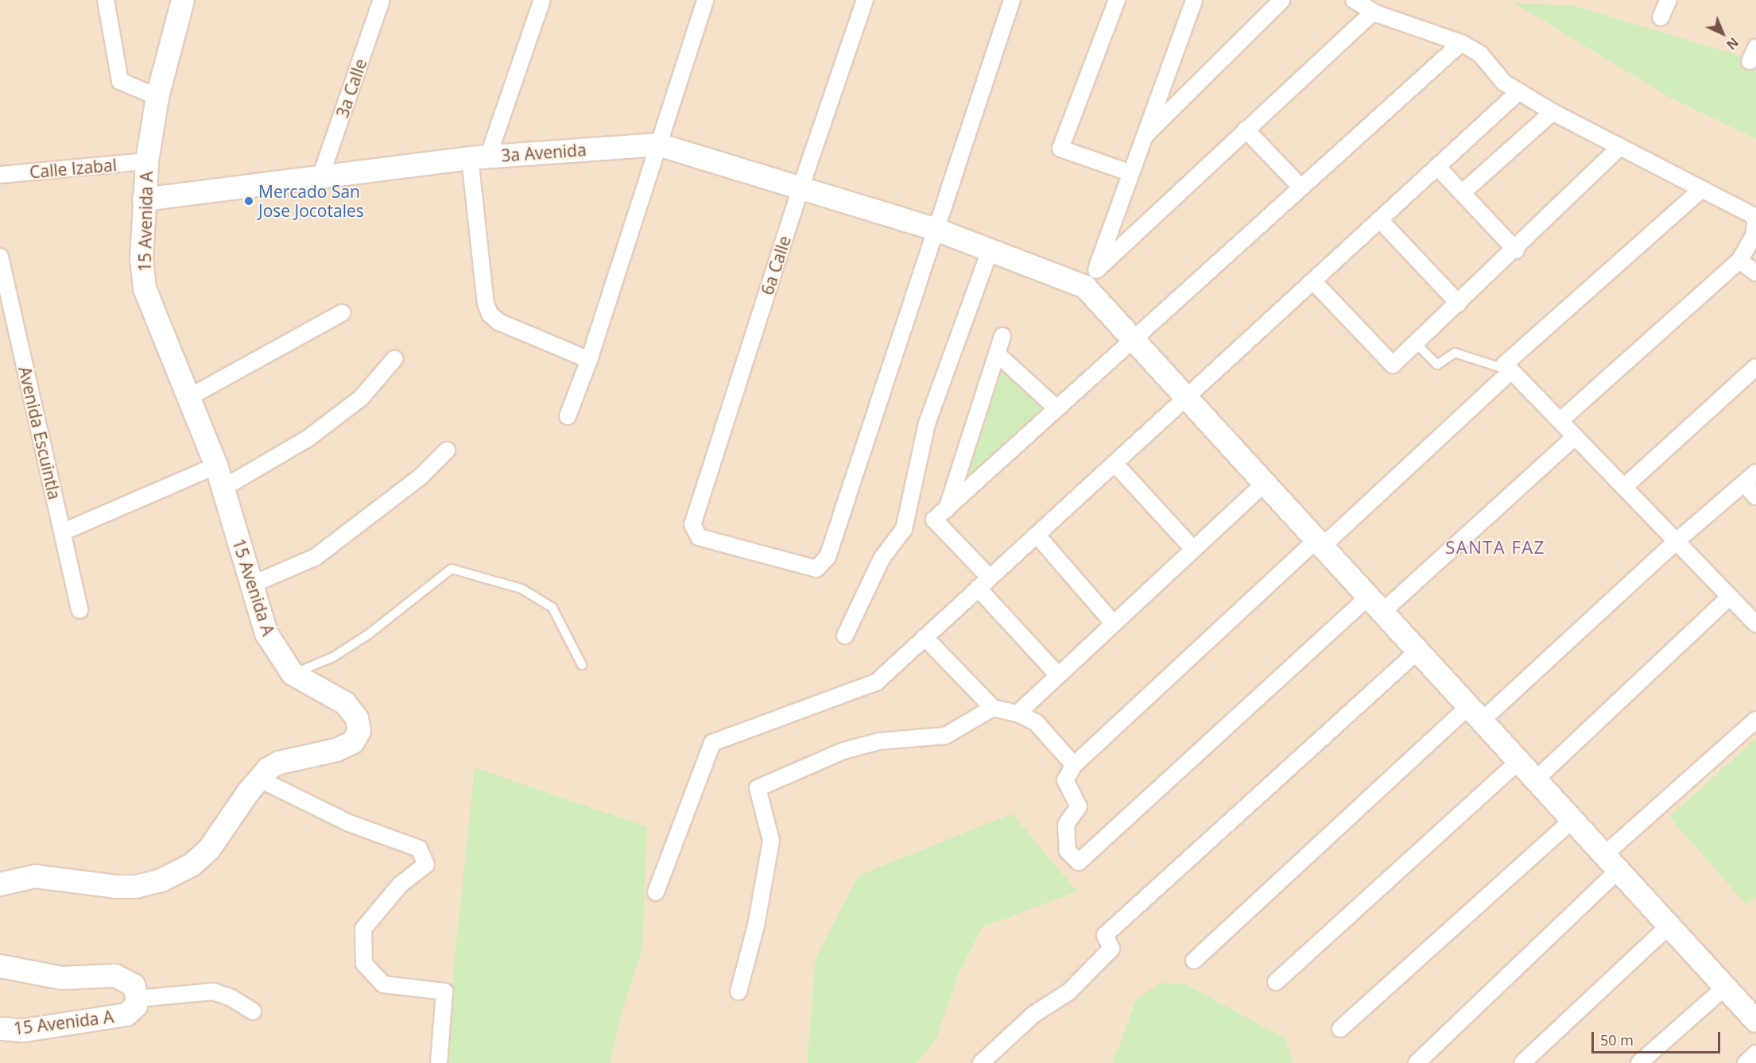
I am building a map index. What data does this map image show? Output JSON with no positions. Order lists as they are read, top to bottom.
{
  "streets": {
    "street": [
      "3a Calle",
      "3a Avenida",
      "Calle Izabal",
      "15 Avenida A",
      "6a Calle",
      "Avenida Escuintla"
    ]
  },
  "crossings": [
    ["3a Calle", "3a Avenida"],
    ["3a Avenida", "15 Avenida A"],
    ["3a Avenida", "6a Calle"],
    ["Calle Izabal", "15 Avenida A"]
  ],
  "districts": ["SANTA FAZ"],
  "places": ["Mercado San Jose Jocotales"],
  "scale_bar": "50 m",
  "north": "bottom right"
}
